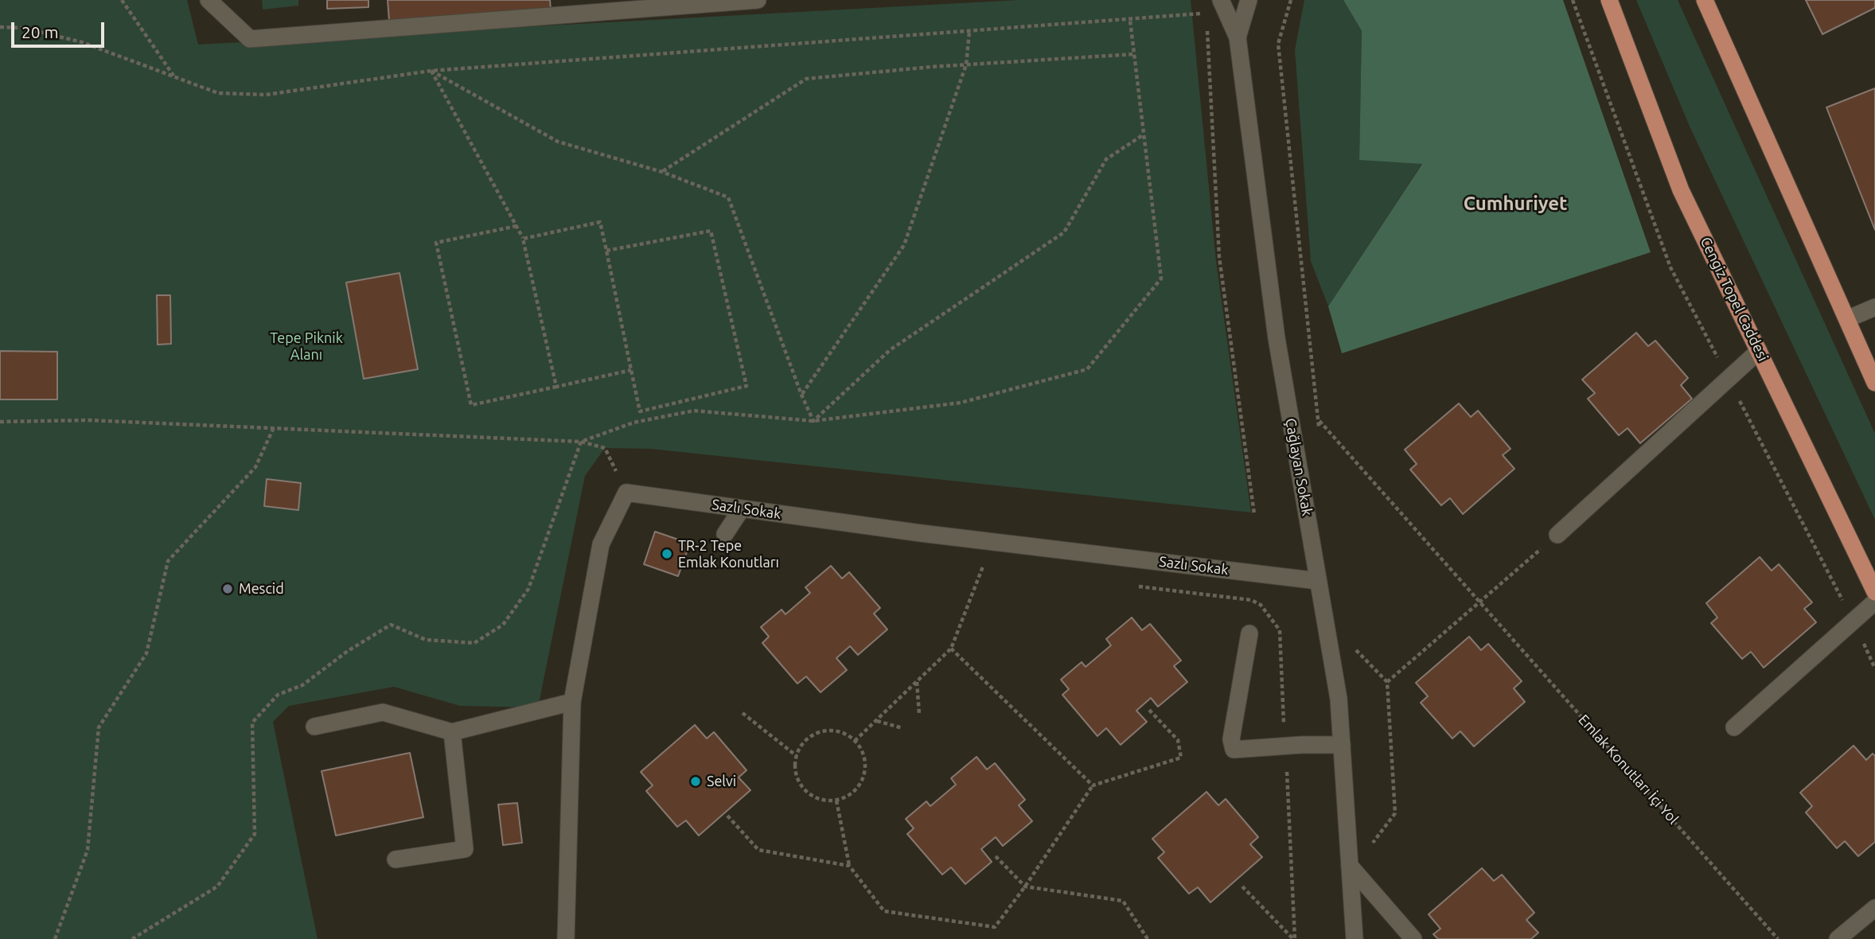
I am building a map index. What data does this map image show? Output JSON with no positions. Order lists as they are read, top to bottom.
{
  "streets": {
    "main road": ["Cengiz Topel Caddesi"],
    "street": ["Çağlayan Sokak", "Sazlı Sokak"],
    "path": ["Emlak Konutları İçi Yol"]
  },
  "crossings": [
    ["Çağlayan Sokak", "Sazlı Sokak"]
  ],
  "districts": ["Cumhuriyet"],
  "parks": ["Tepe Piknik Alanı"],
  "places": ["TR-2 Tepe Emlak Konutları", "Mescid", "Selvi"],
  "scale_bar": "20 m"
}
